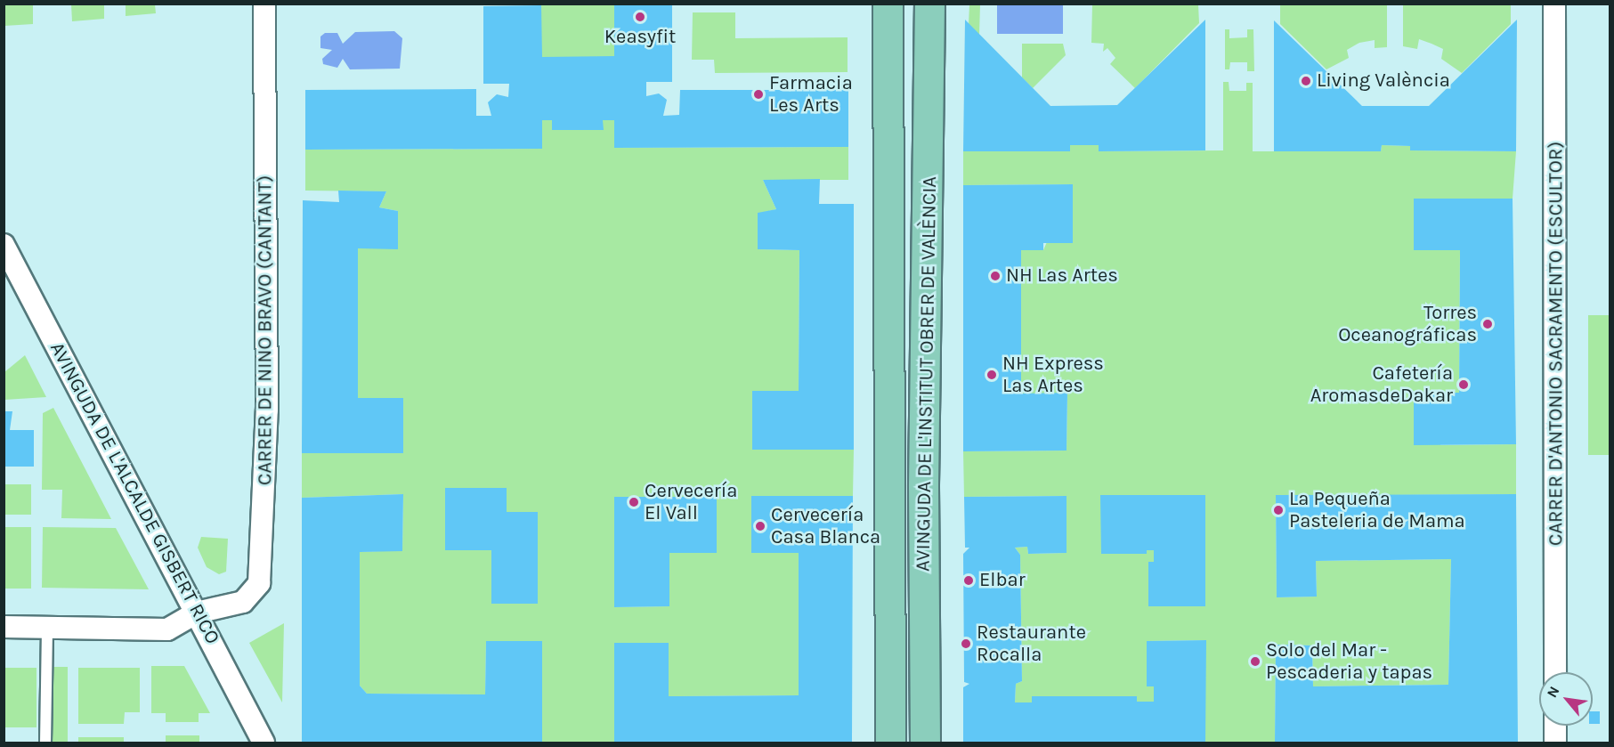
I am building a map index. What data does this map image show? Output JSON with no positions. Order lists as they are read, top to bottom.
{
  "streets": {
    "main road": ["AVINGUDA DE L'INSTITUT OBRER DE VALÈNCIA"],
    "street": ["CARRER DE NINO BRAVO (CANTANT)", "CARRER D'ANTONIO SACRAMENTO (ESCULTOR)", "AVINGUDA DE L'ALCALDE GISBERT RICO"]
  },
  "crossings": [
    ["CARRER DE NINO BRAVO (CANTANT)", "AVINGUDA DE L'ALCALDE GISBERT RICO"]
  ],
  "places": [
    "Keasyfit",
    "Living València",
    "Farmacia Les Arts",
    "NH Las Artes",
    "Torres Oceanográficas",
    "NH Express Las Artes",
    "Cafetería AromasdeDakar",
    "Cervecería El Vall",
    "La Pequeña Pasteleria de Mama",
    "Cervecería Casa Blanca",
    "Elbar",
    "Restaurante Rocalla",
    "Solo del Mar - Pescaderia y tapas"
  ],
  "north": "top left"
}
